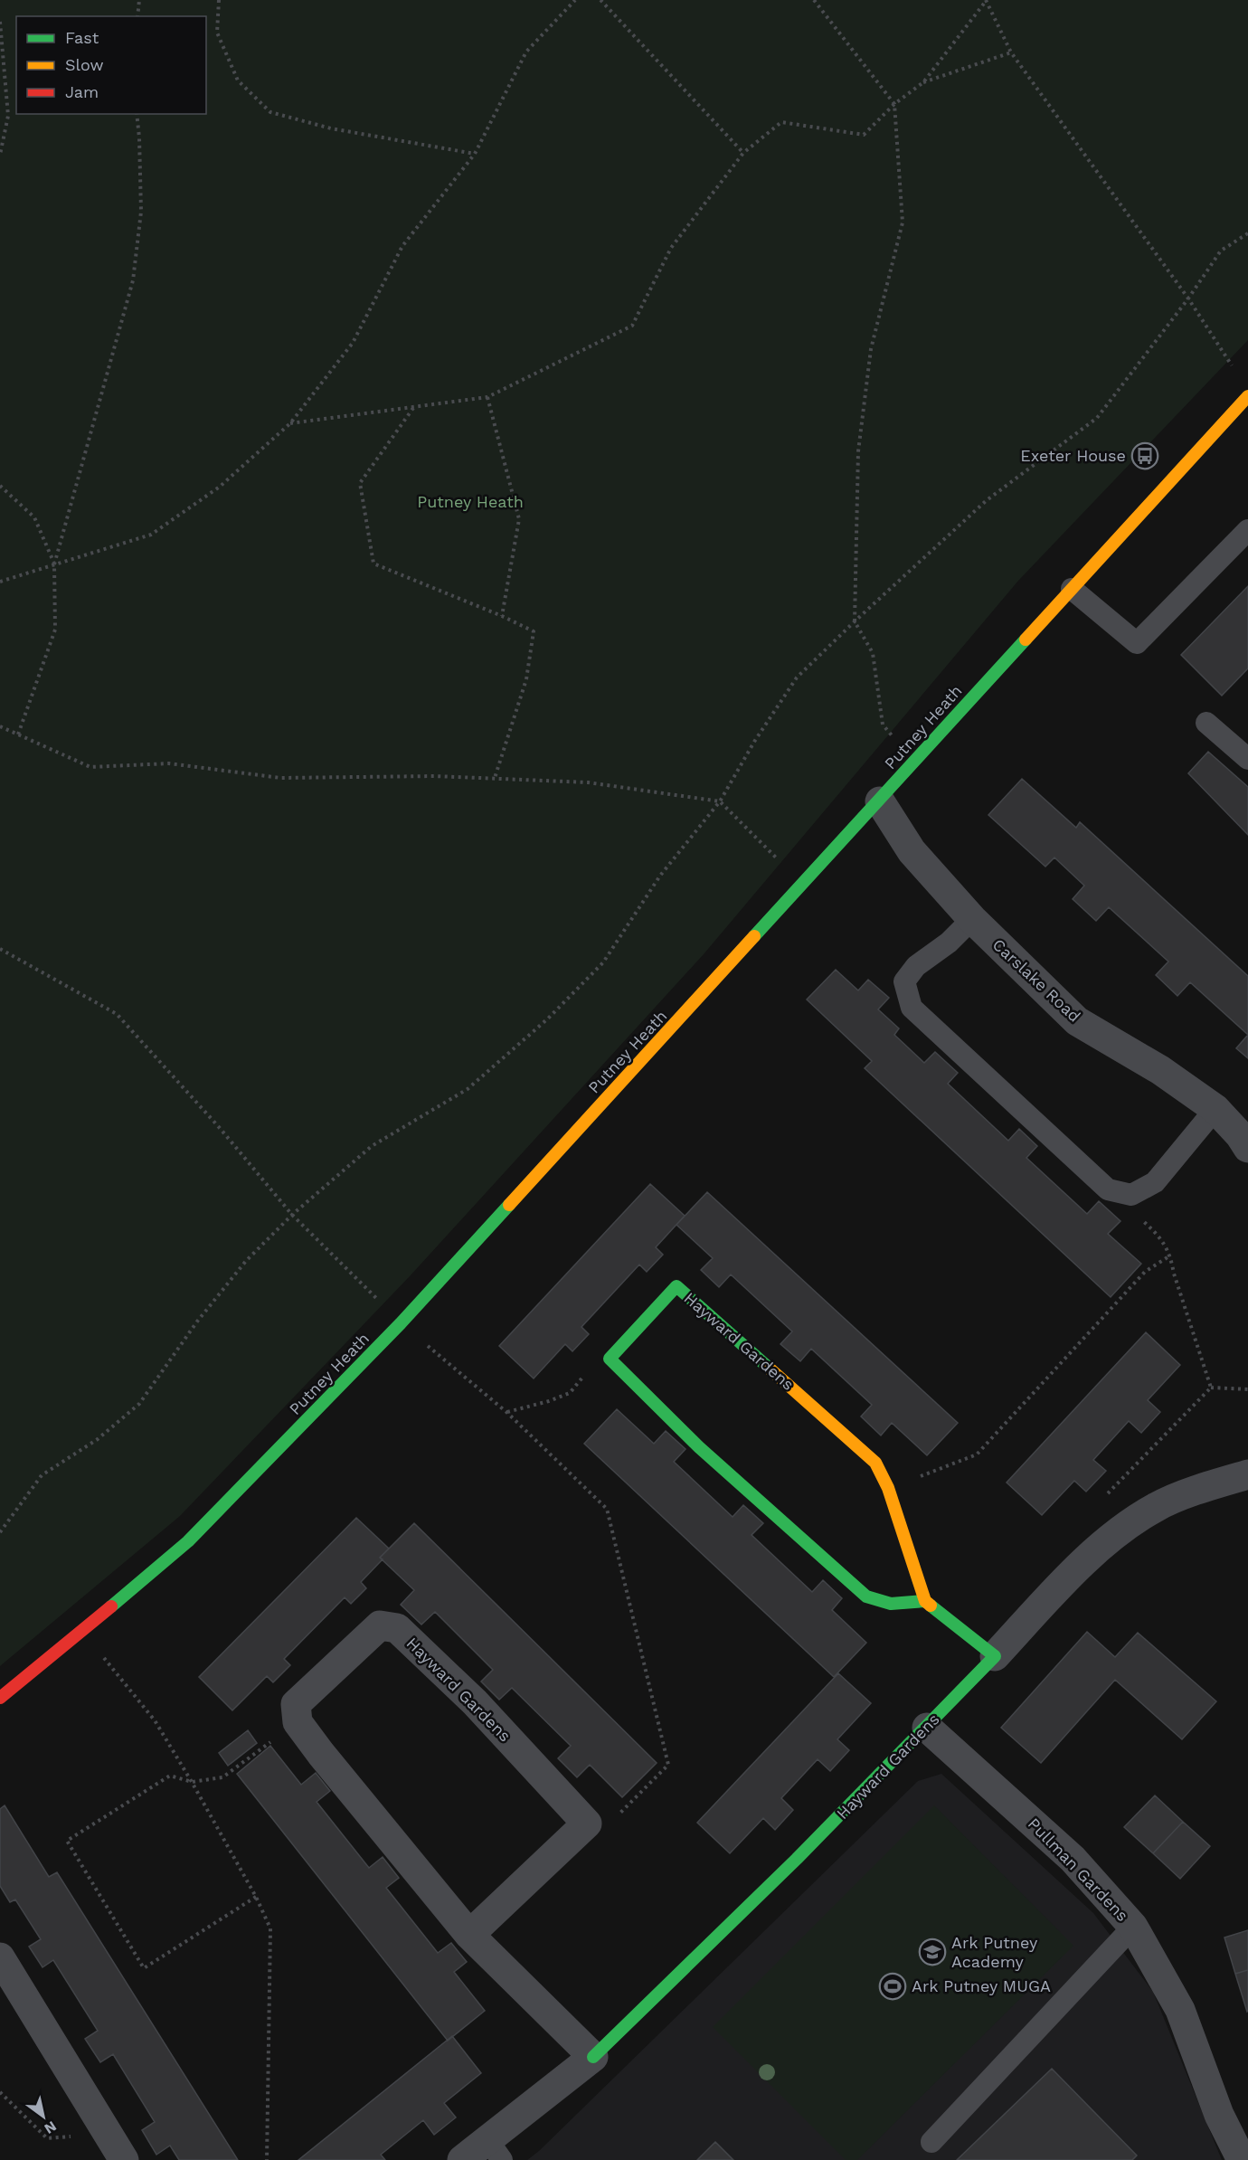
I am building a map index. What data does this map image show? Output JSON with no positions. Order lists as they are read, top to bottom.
{
  "streets": {
    "street": [
      "Putney Heath",
      "Carslake Road",
      "Hayward Gardens",
      "Pullman Gardens"
    ]
  },
  "crossings": [
    ["Putney Heath", "Carslake Road"],
    ["Hayward Gardens", "Pullman Gardens"]
  ],
  "parks": ["Putney Heath"],
  "places": {
    "bus stop": ["Exeter House"],
    "school or university": ["Ark Putney Academy"],
    "sports": ["Ark Putney MUGA"]
  },
  "legend": ["Fast", "Slow", "Jam"],
  "north": "bottom right"
}
